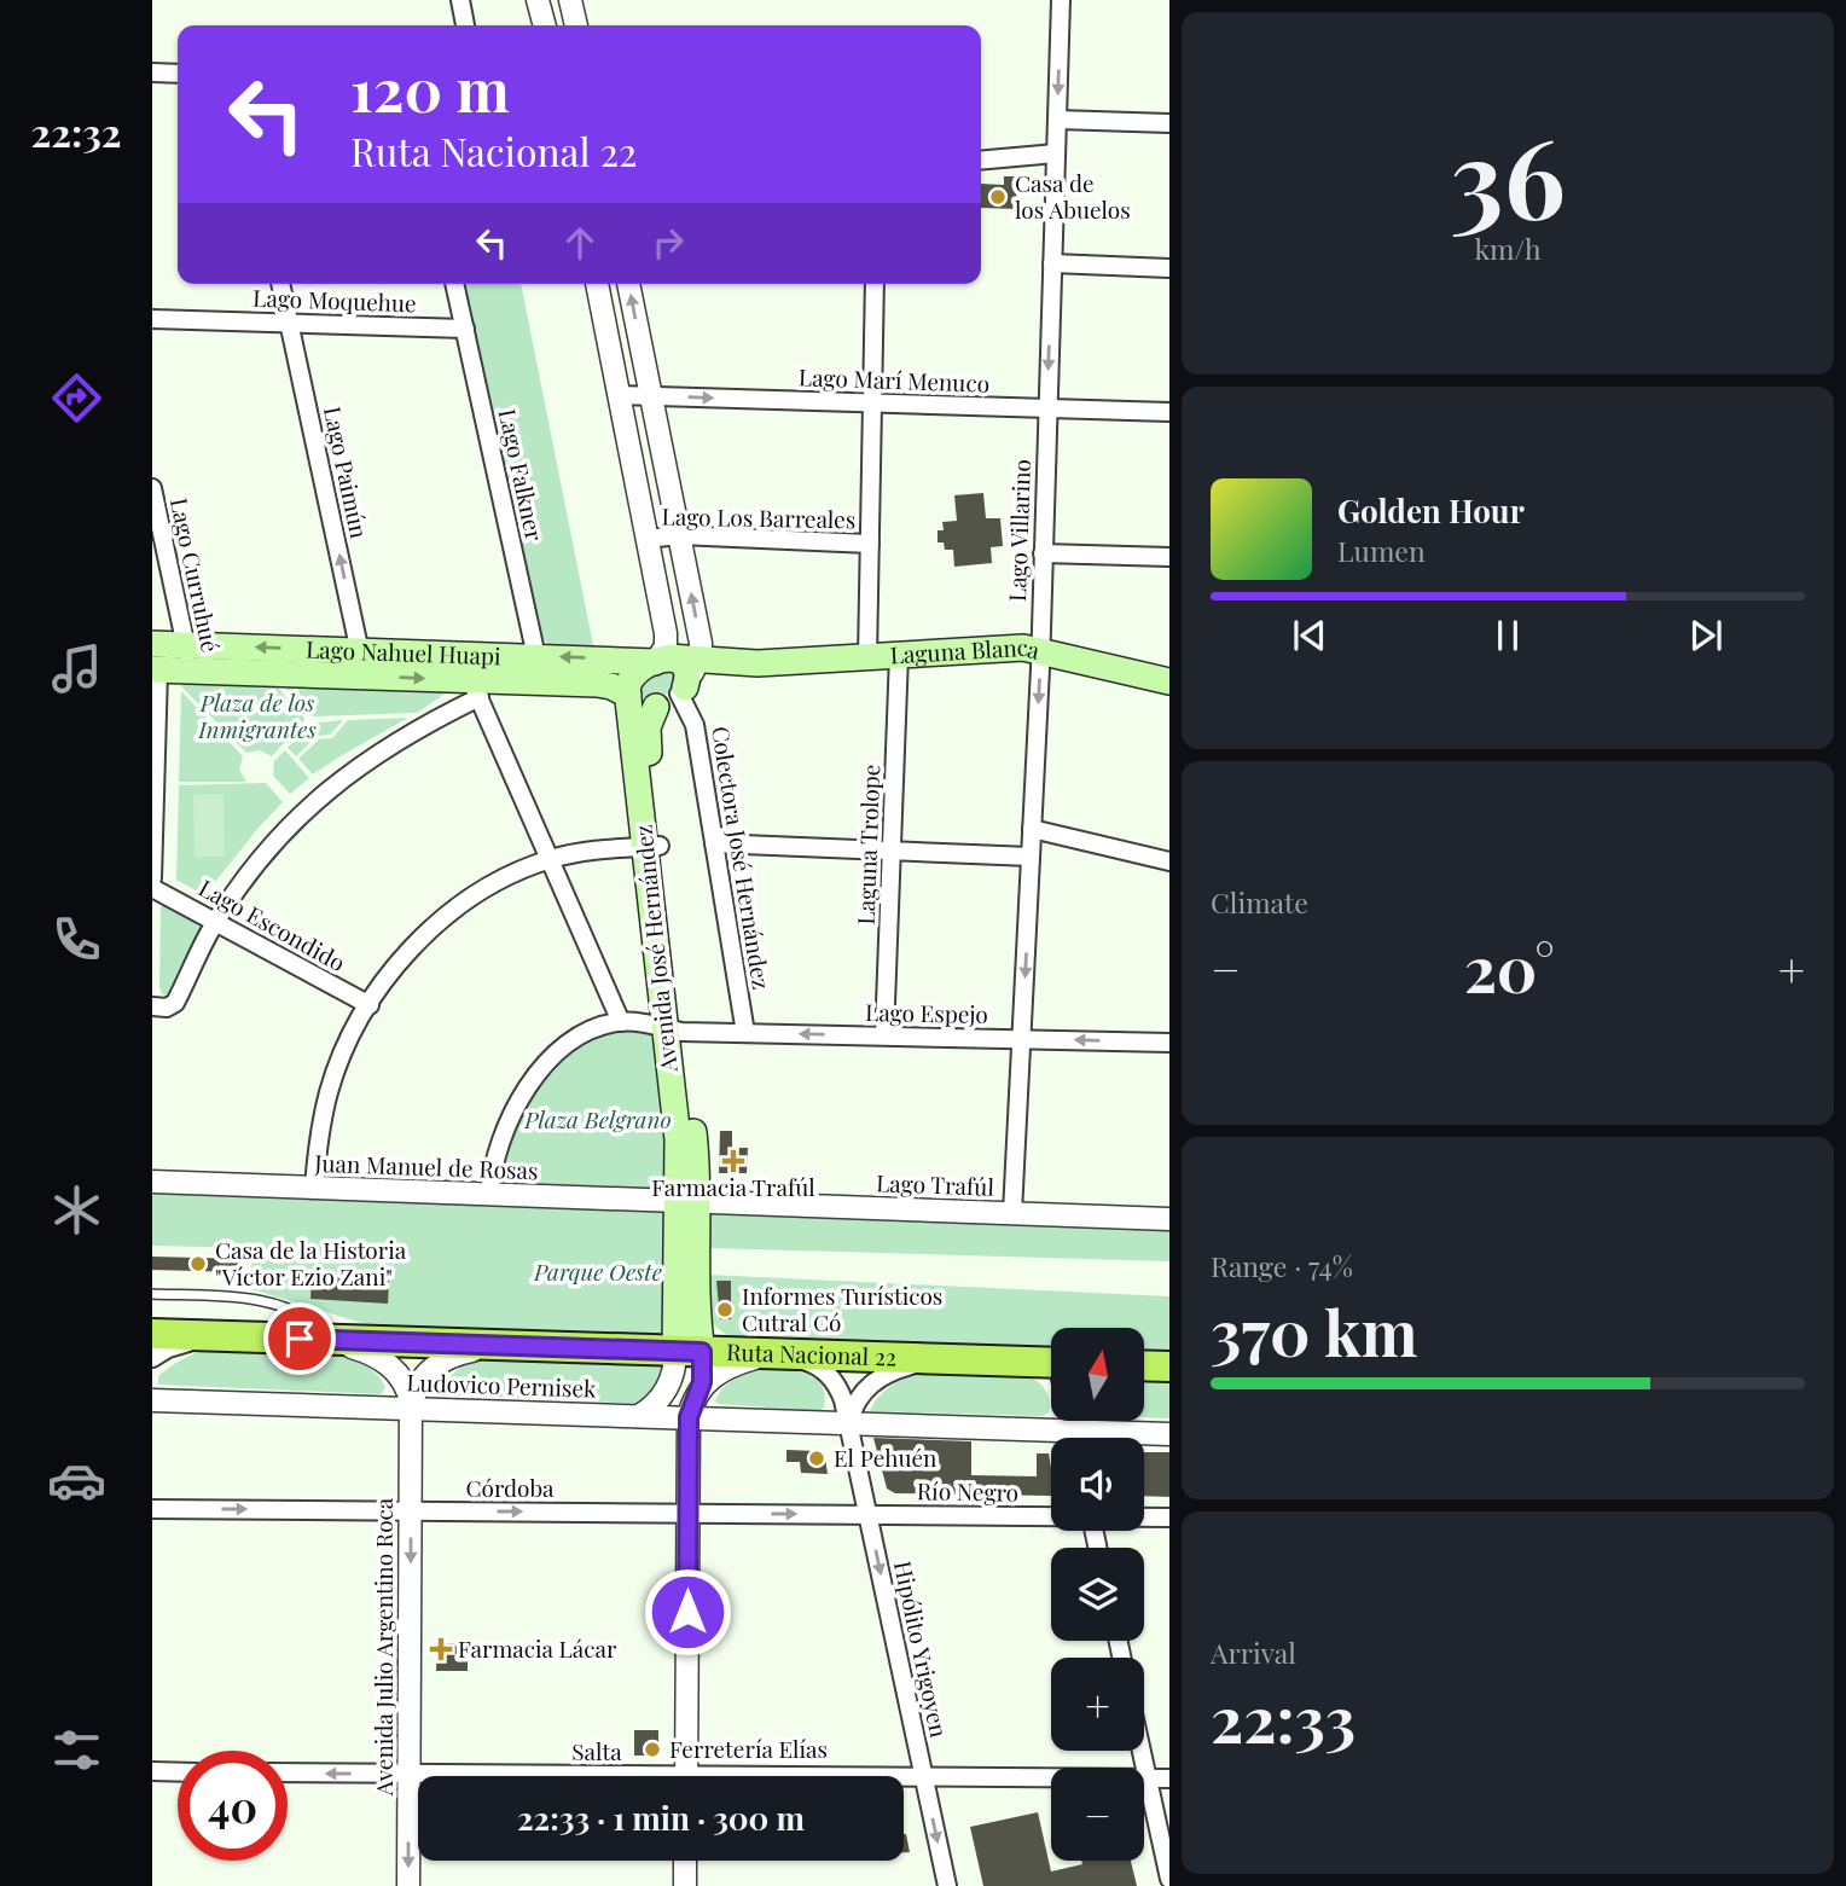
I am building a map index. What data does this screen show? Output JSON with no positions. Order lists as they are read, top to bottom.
{
  "streets": {
    "highway": ["Ruta Nacional 22"],
    "main road": ["Lago Nahuel Huapi", "Laguna Blanca", "Avenida José Hernández"],
    "street": [
      "Lago Moquehue",
      "Lago Marí Menuco",
      "Lago Paimún",
      "Lago Falkner",
      "Lago Los Barreales",
      "Lago Villarino",
      "Lago Curruhué",
      "Laguna Trolope",
      "Colectora José Hernández",
      "Lago Escondido",
      "Lago Espejo",
      "Juan Manuel de Rosas",
      "Lago Trafúl",
      "Ludovico Pernisek",
      "Córdoba",
      "Río Negro",
      "Avenida Julio Argentino Roca",
      "Hipólito Yrigoyen",
      "Salta"
    ]
  },
  "crossings": [
    ["Lago Moquehue", "Lago Paimún"],
    ["Lago Moquehue", "Lago Falkner"],
    ["Lago Marí Menuco", "Lago Villarino"],
    ["Lago Paimún", "Lago Nahuel Huapi"],
    ["Lago Falkner", "Lago Nahuel Huapi"],
    ["Lago Villarino", "Laguna Blanca"],
    ["Lago Villarino", "Lago Espejo"],
    ["Lago Villarino", "Lago Trafúl"],
    ["Lago Curruhué", "Lago Nahuel Huapi"],
    ["Lago Nahuel Huapi", "Laguna Blanca"],
    ["Lago Nahuel Huapi", "Colectora José Hernández"],
    ["Lago Nahuel Huapi", "Avenida José Hernández"],
    ["Laguna Blanca", "Laguna Trolope"],
    ["Laguna Blanca", "Colectora José Hernández"],
    ["Laguna Blanca", "Avenida José Hernández"],
    ["Laguna Trolope", "Lago Espejo"],
    ["Colectora José Hernández", "Avenida José Hernández"],
    ["Colectora José Hernández", "Lago Espejo"],
    ["Avenida José Hernández", "Lago Espejo"],
    ["Avenida José Hernández", "Juan Manuel de Rosas"],
    ["Avenida José Hernández", "Lago Trafúl"],
    ["Avenida José Hernández", "Ruta Nacional 22"],
    ["Juan Manuel de Rosas", "Lago Trafúl"],
    ["Ruta Nacional 22", "Avenida Julio Argentino Roca"],
    ["Ruta Nacional 22", "Hipólito Yrigoyen"],
    ["Ludovico Pernisek", "Avenida Julio Argentino Roca"],
    ["Ludovico Pernisek", "Hipólito Yrigoyen"],
    ["Córdoba", "Río Negro"],
    ["Córdoba", "Avenida Julio Argentino Roca"],
    ["Córdoba", "Hipólito Yrigoyen"],
    ["Río Negro", "Hipólito Yrigoyen"],
    ["Avenida Julio Argentino Roca", "Salta"],
    ["Hipólito Yrigoyen", "Salta"]
  ],
  "one_way": [
    "Lago Marí Menuco",
    "Lago Paimún",
    "Lago Villarino",
    "Lago Espejo",
    "Córdoba",
    "Avenida Julio Argentino Roca",
    "Hipólito Yrigoyen"
  ],
  "parks": ["Plaza de los Inmigrantes", "Plaza Belgrano", "Parque Oeste"],
  "places": {
    "other": [
      "Casa de los Abuelos",
      "Casa de la Historia \"Víctor Ezio Zani\"",
      "Informes Turísticos Cutral Có",
      "El Pehuén",
      "Ferretería Elías"
    ],
    "health": ["Farmacia Trafúl", "Farmacia Lácar"]
  },
  "north": "top",
  "page": {
    "tabs": "22:32",
    "tile": [
      ["36", "km/h"],
      "Climate",
      ["Range · 74%", "370 km"],
      ["Arrival", "22:33"]
    ],
    "turn": ["120 m", "Ruta Nacional 22"],
    "song": ["Golden Hour", "Lumen"],
    "heat": ["−", "20°", "+"],
    "map_buttons": ["+", "−"],
    "limit": "40",
    "trip": "22:33 · 1 min · 300 m"
  }
}
